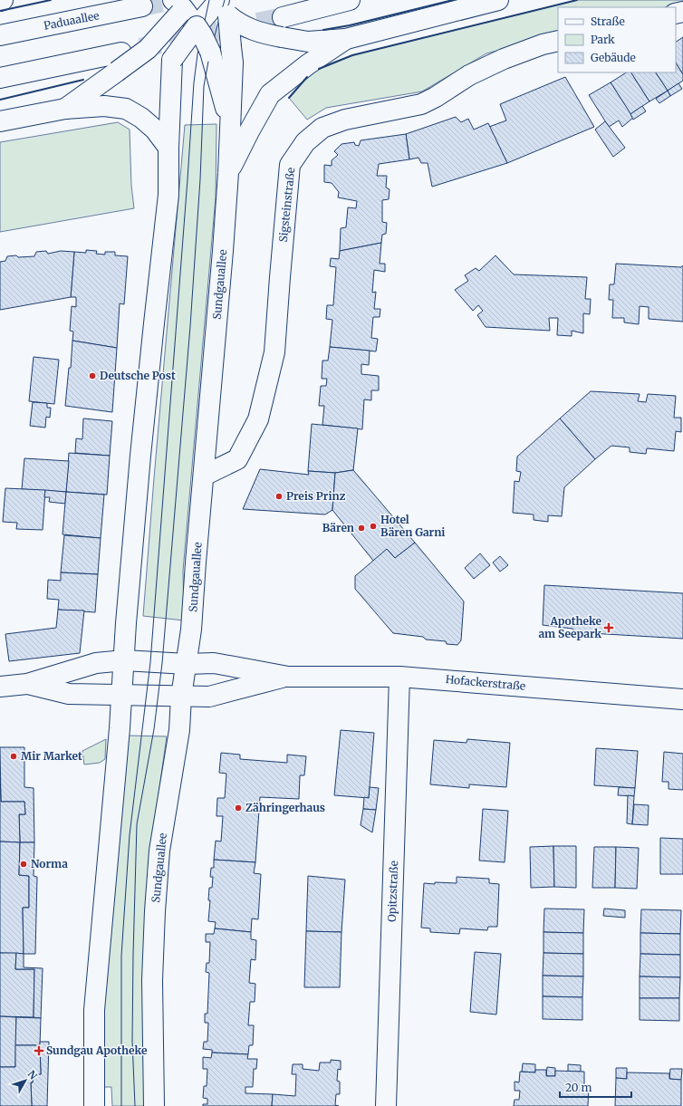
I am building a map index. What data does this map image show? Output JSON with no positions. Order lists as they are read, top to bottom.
{
  "streets": {
    "main road": [
      "Paduaallee",
      "Sigsteinstraße",
      "Sundgauallee",
      "Hofackerstraße",
      "Opitzstraße"
    ]
  },
  "crossings": [
    ["Sigsteinstraße", "Sundgauallee"],
    ["Sundgauallee", "Hofackerstraße"],
    ["Hofackerstraße", "Opitzstraße"]
  ],
  "places": {
    "other": [
      "Deutsche Post",
      "Preis Prinz",
      "Hotel Bären Garni",
      "Bären",
      "Mir Market",
      "Zähringerhaus",
      "Norma"
    ],
    "health": ["Apotheke am Seepark", "Sundgau Apotheke"]
  },
  "legend": ["Straße", "Park", "Gebäude"],
  "scale_bar": "20 m",
  "north": "top right"
}
